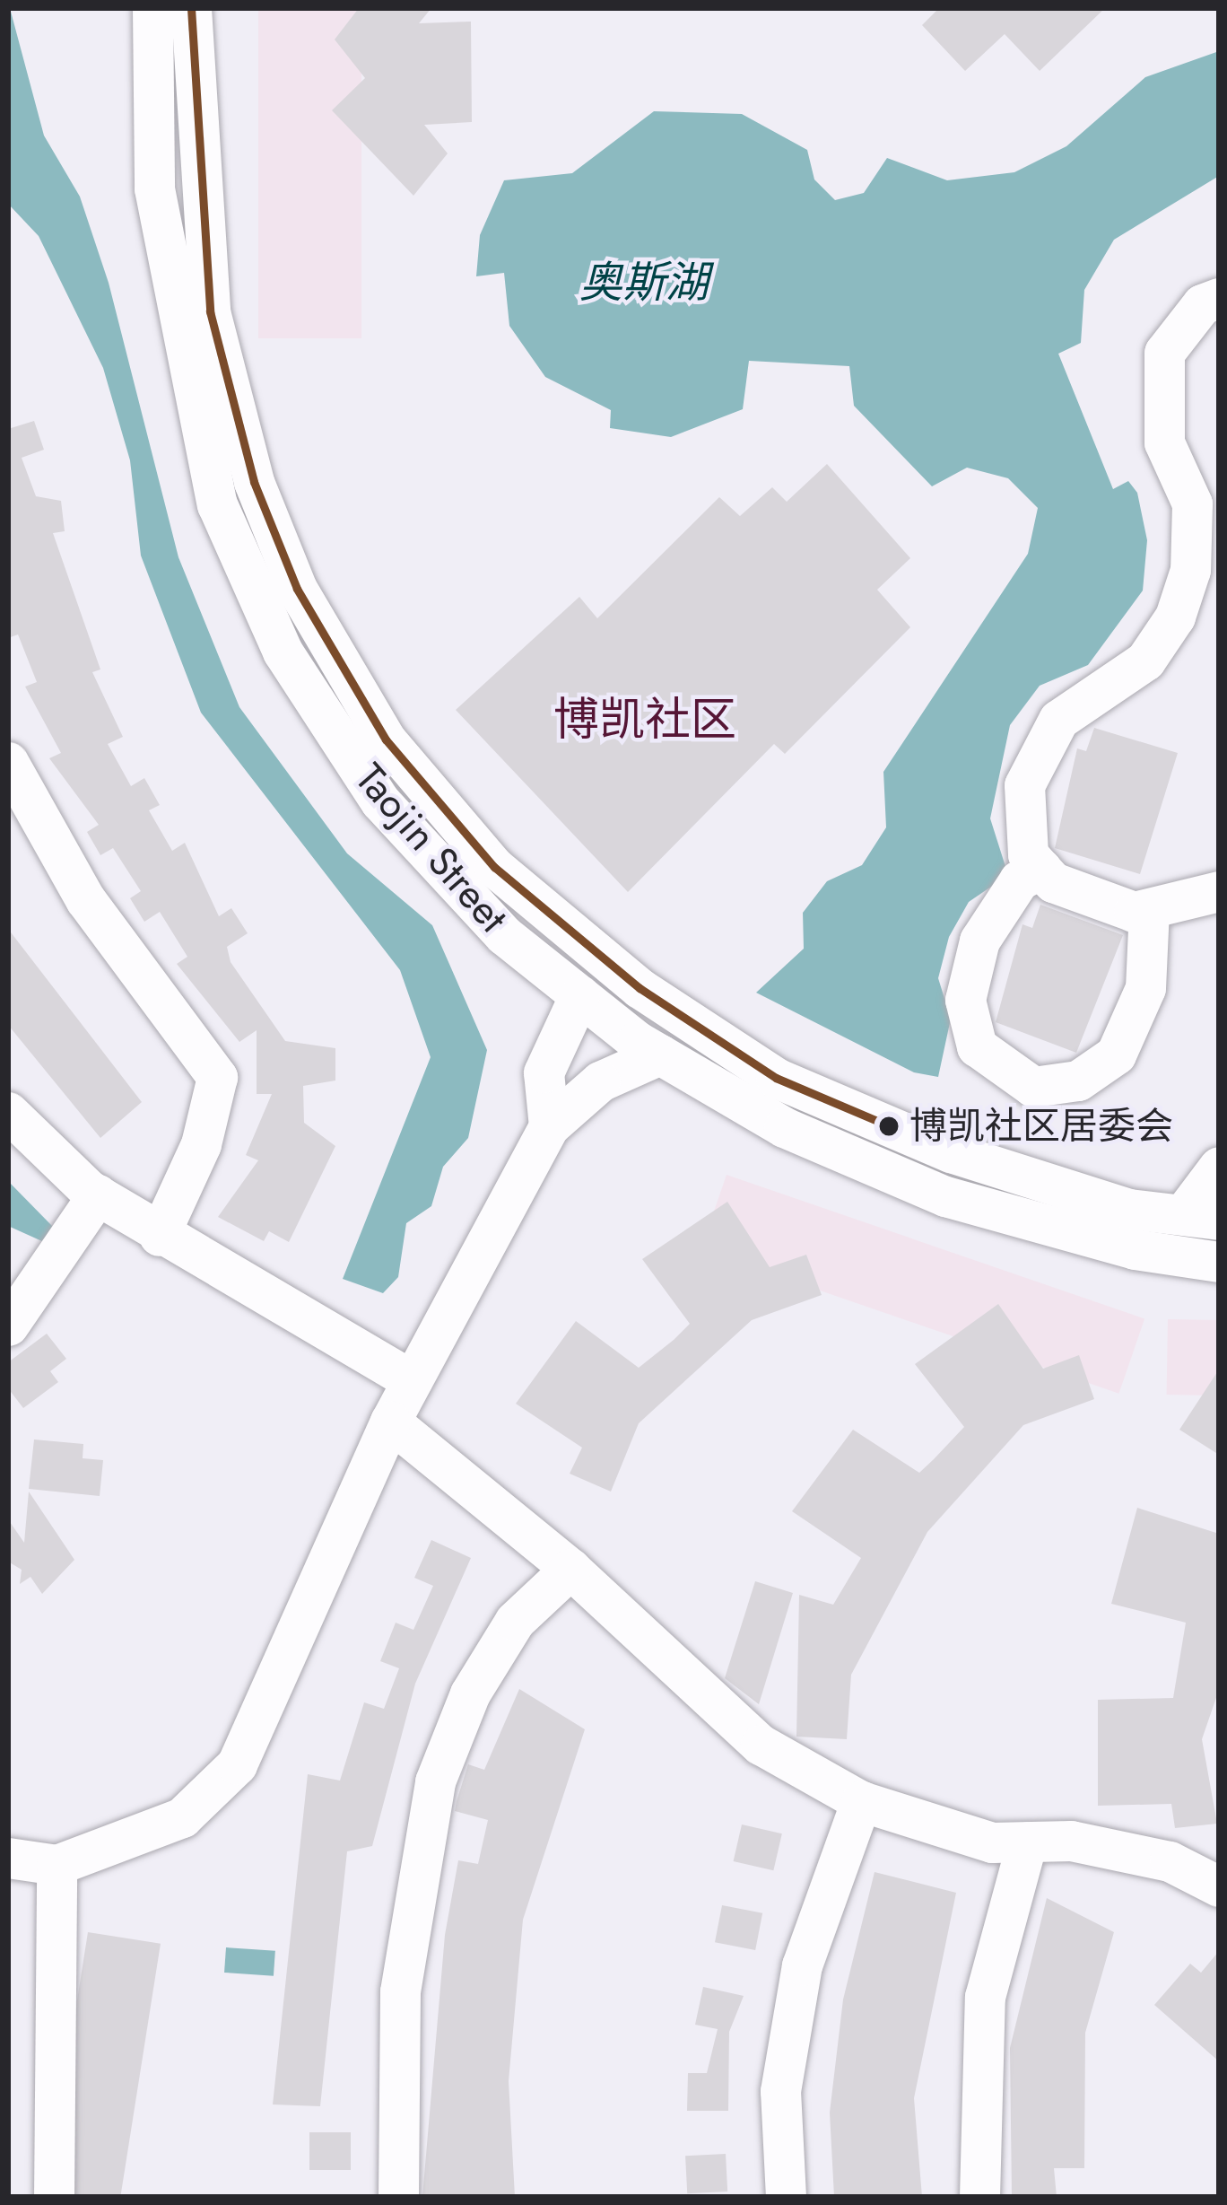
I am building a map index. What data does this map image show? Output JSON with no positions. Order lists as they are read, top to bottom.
{
  "streets": {
    "street": ["Taojin Street"]
  },
  "districts": ["博凯社区"],
  "water": ["奥斯湖"],
  "places": ["博凯社区居委会"]
}
